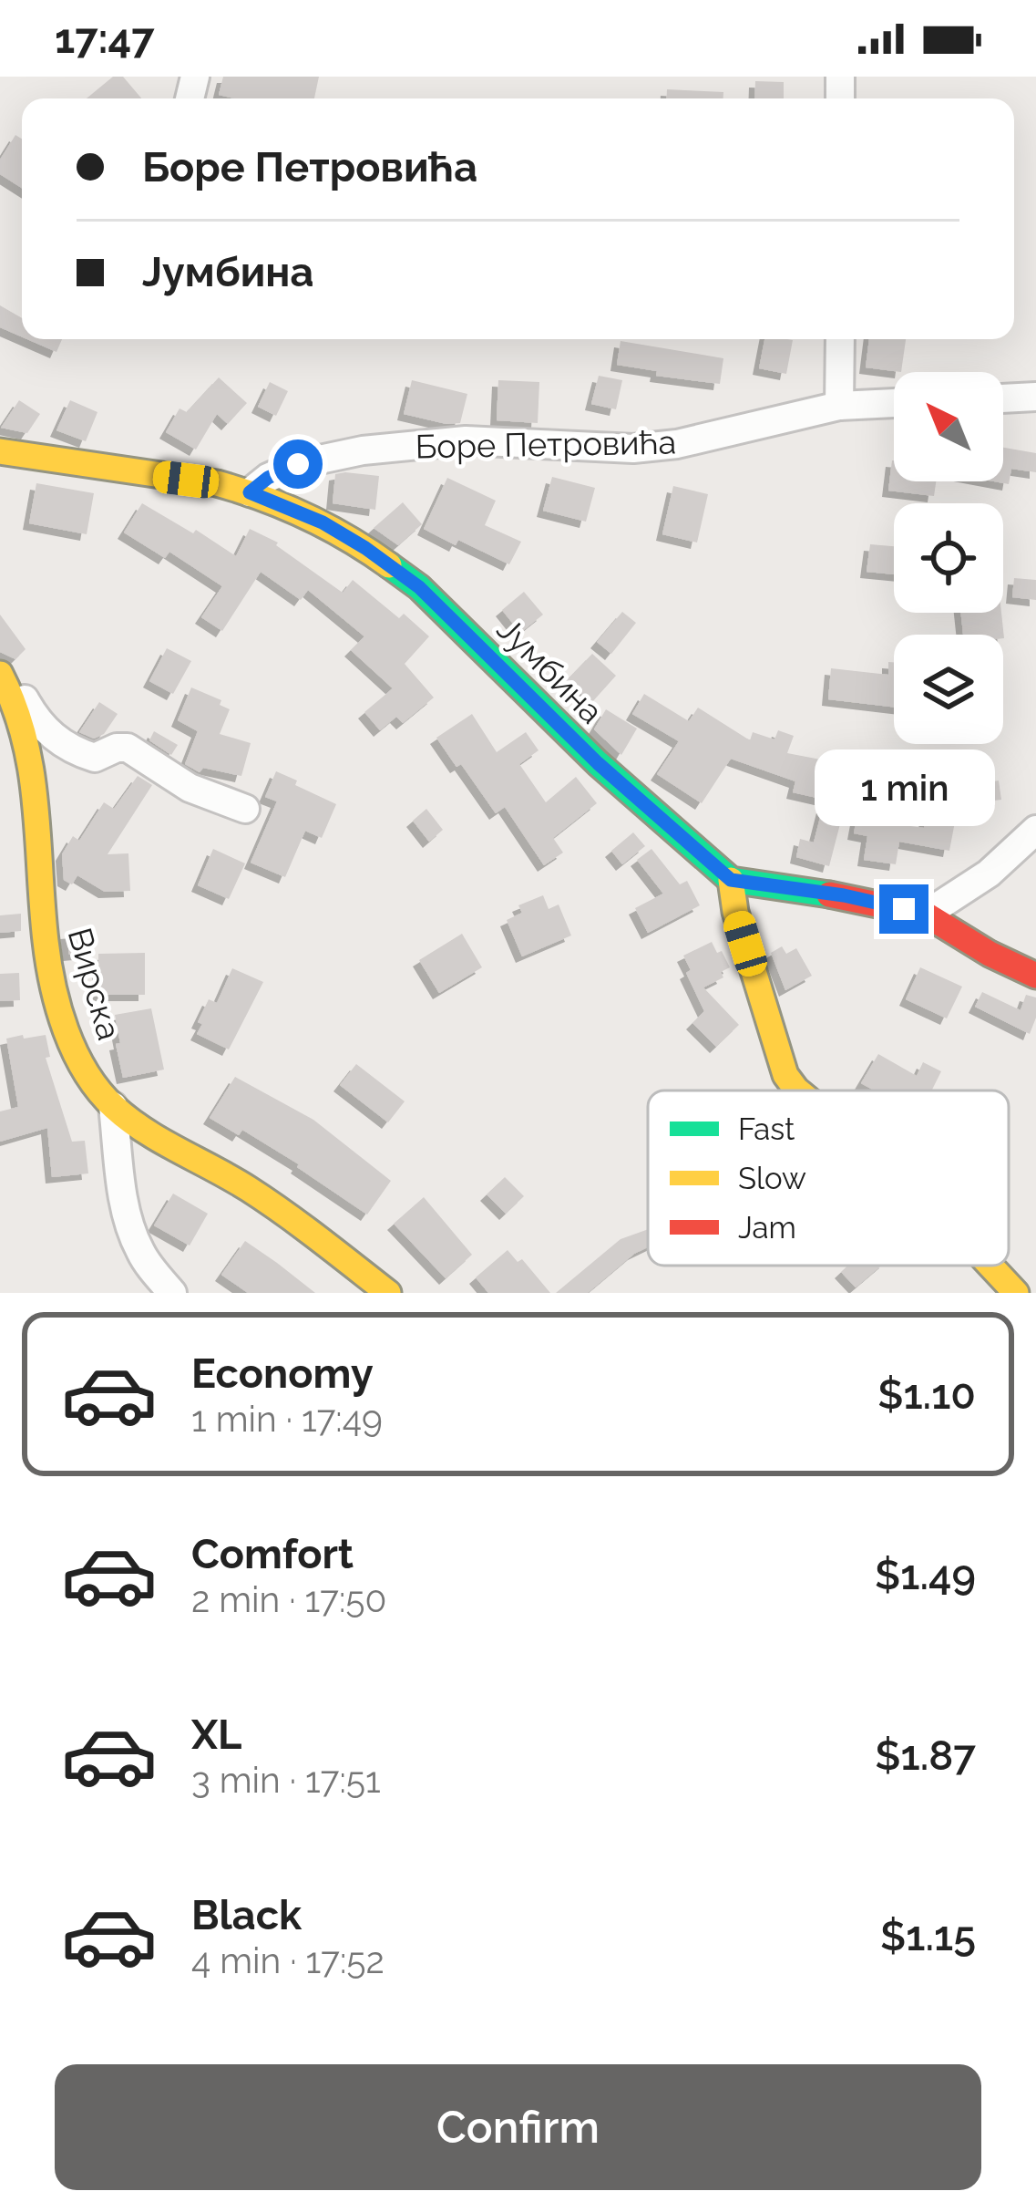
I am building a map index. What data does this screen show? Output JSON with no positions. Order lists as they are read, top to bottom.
{
  "streets": {
    "street": ["Боре Петровића", "Јумбина", "Вирска"]
  },
  "crossings": [
    ["Боре Петровића", "Јумбина"]
  ],
  "legend": ["Fast", "Slow", "Jam"],
  "north": "top left",
  "page": {
    "status": "17:47",
    "banner": ["Боре Петровића", "Јумбина"],
    "bubble": "1 min",
    "list": [
      {
        "name": "Economy",
        "note": "1 min · 17:49",
        "value": "$1.10"
      },
      {
        "name": "Comfort",
        "note": "2 min · 17:50",
        "value": "$1.49"
      },
      {
        "name": "XL",
        "note": "3 min · 17:51",
        "value": "$1.87"
      },
      {
        "name": "Black",
        "note": "4 min · 17:52",
        "value": "$1.15"
      }
    ],
    "buttons": "Confirm"
  }
}
